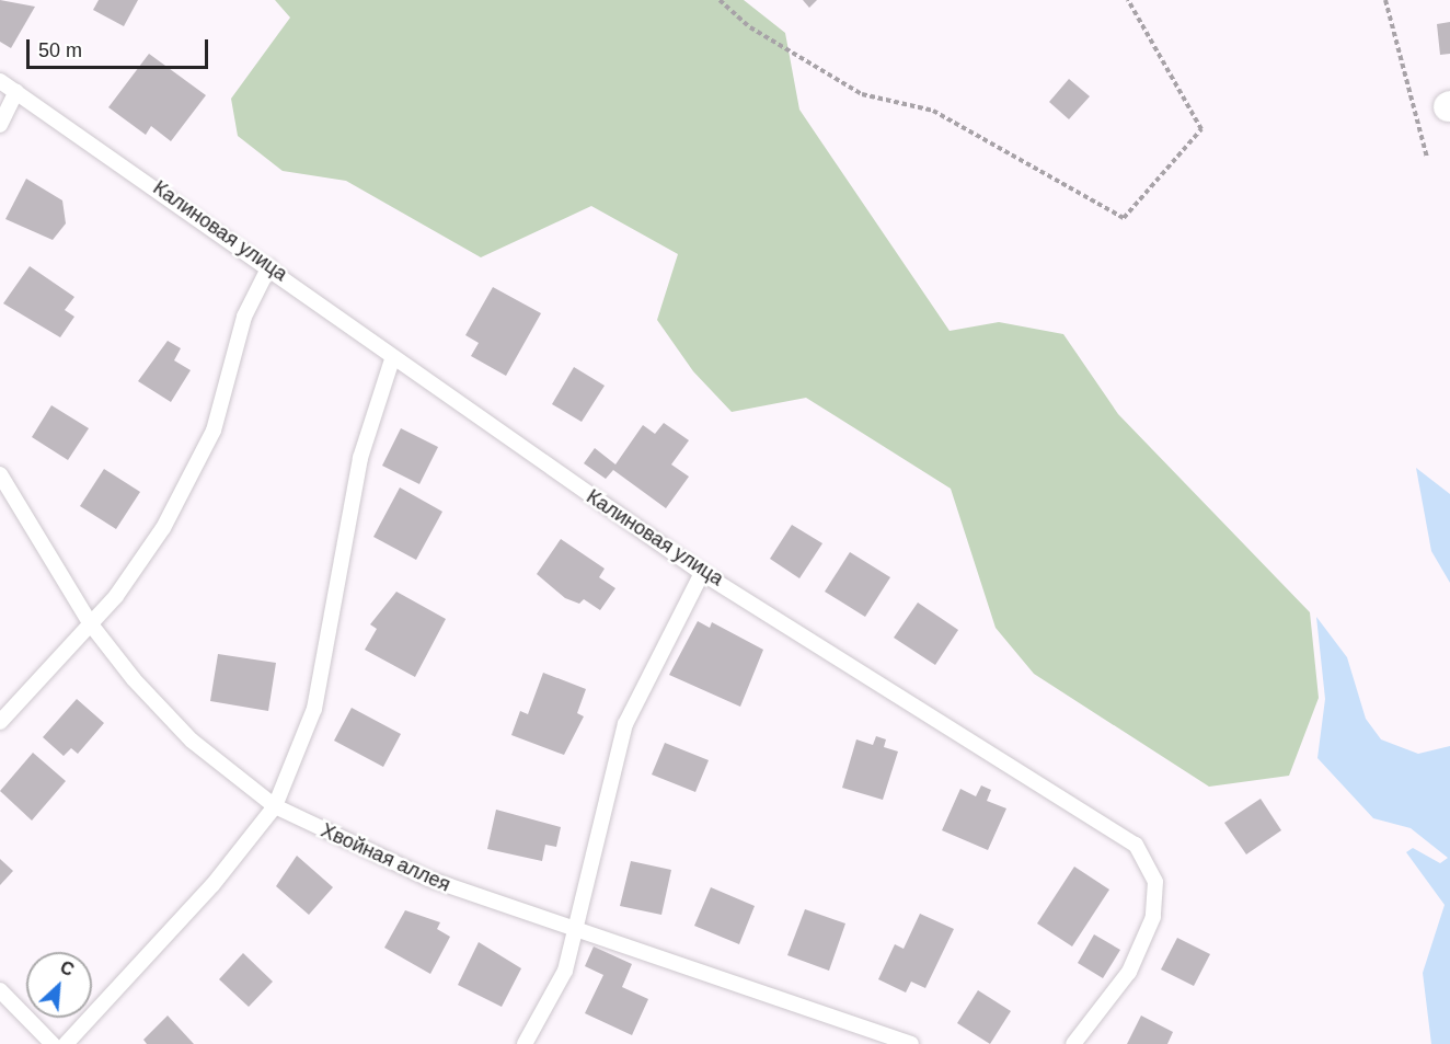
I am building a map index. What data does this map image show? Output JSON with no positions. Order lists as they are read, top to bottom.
{
  "streets": {
    "lane": ["Калиновая улица", "Хвойная аллея"]
  },
  "scale_bar": "50 m",
  "north": "top right"
}
